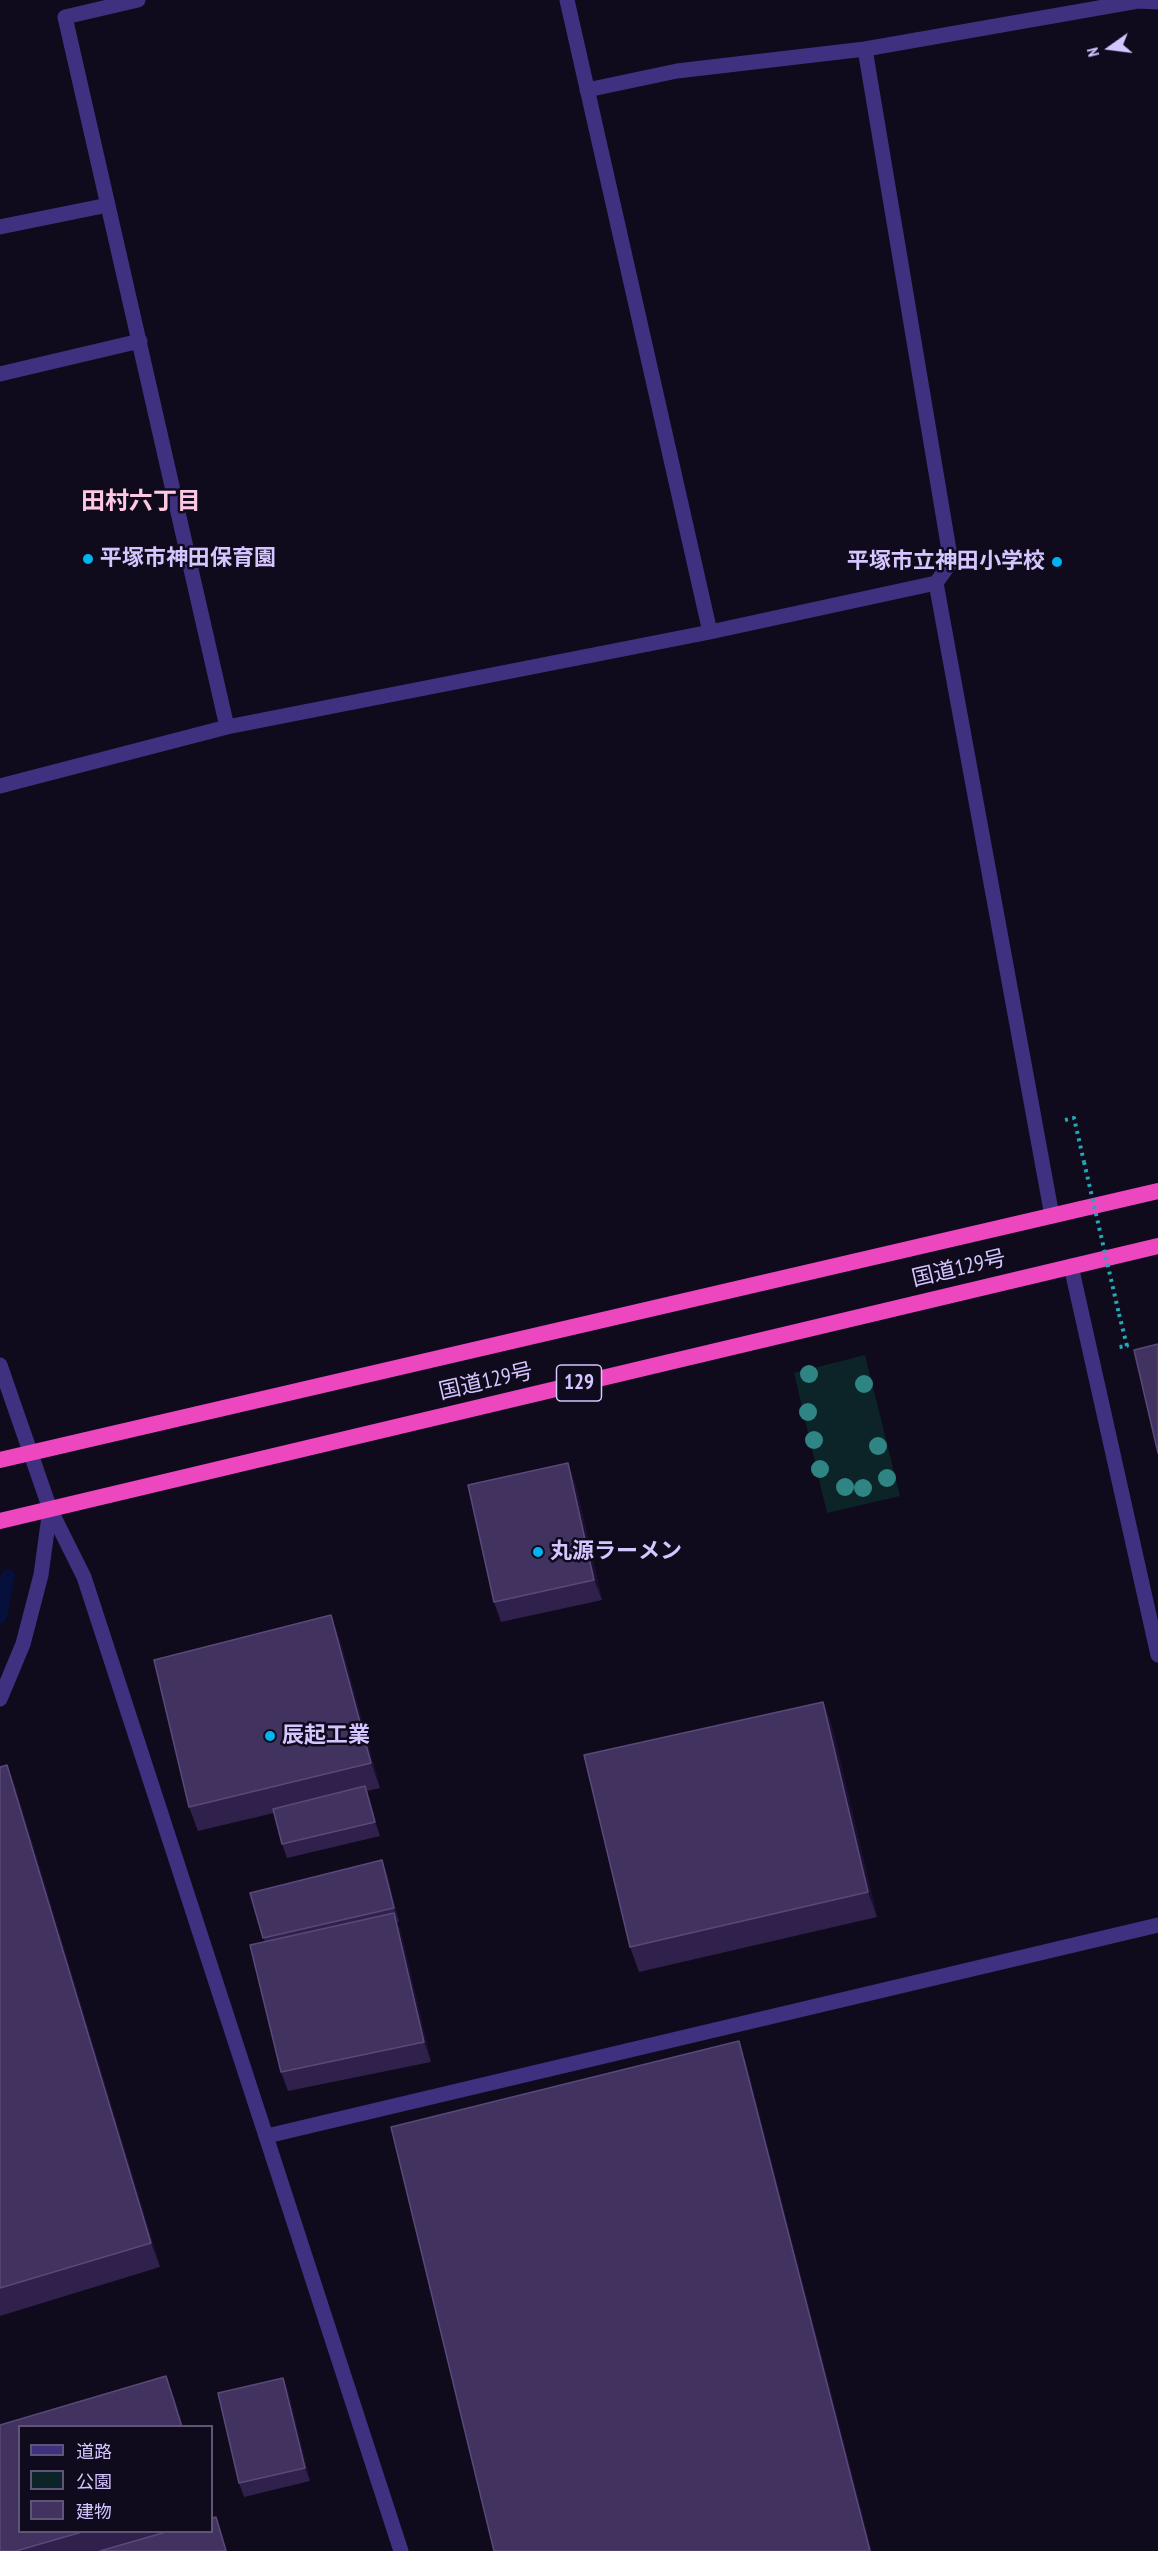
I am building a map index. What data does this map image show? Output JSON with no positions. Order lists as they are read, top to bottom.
{
  "streets": {
    "highway": ["国道129号", "129"]
  },
  "districts": ["田村六丁目"],
  "places": [
    "平塚市神田保育園",
    "平塚市立神田小学校",
    "丸源ラーメン",
    "辰起工業"
  ],
  "legend": ["道路", "公園", "建物"],
  "north": "left"
}
